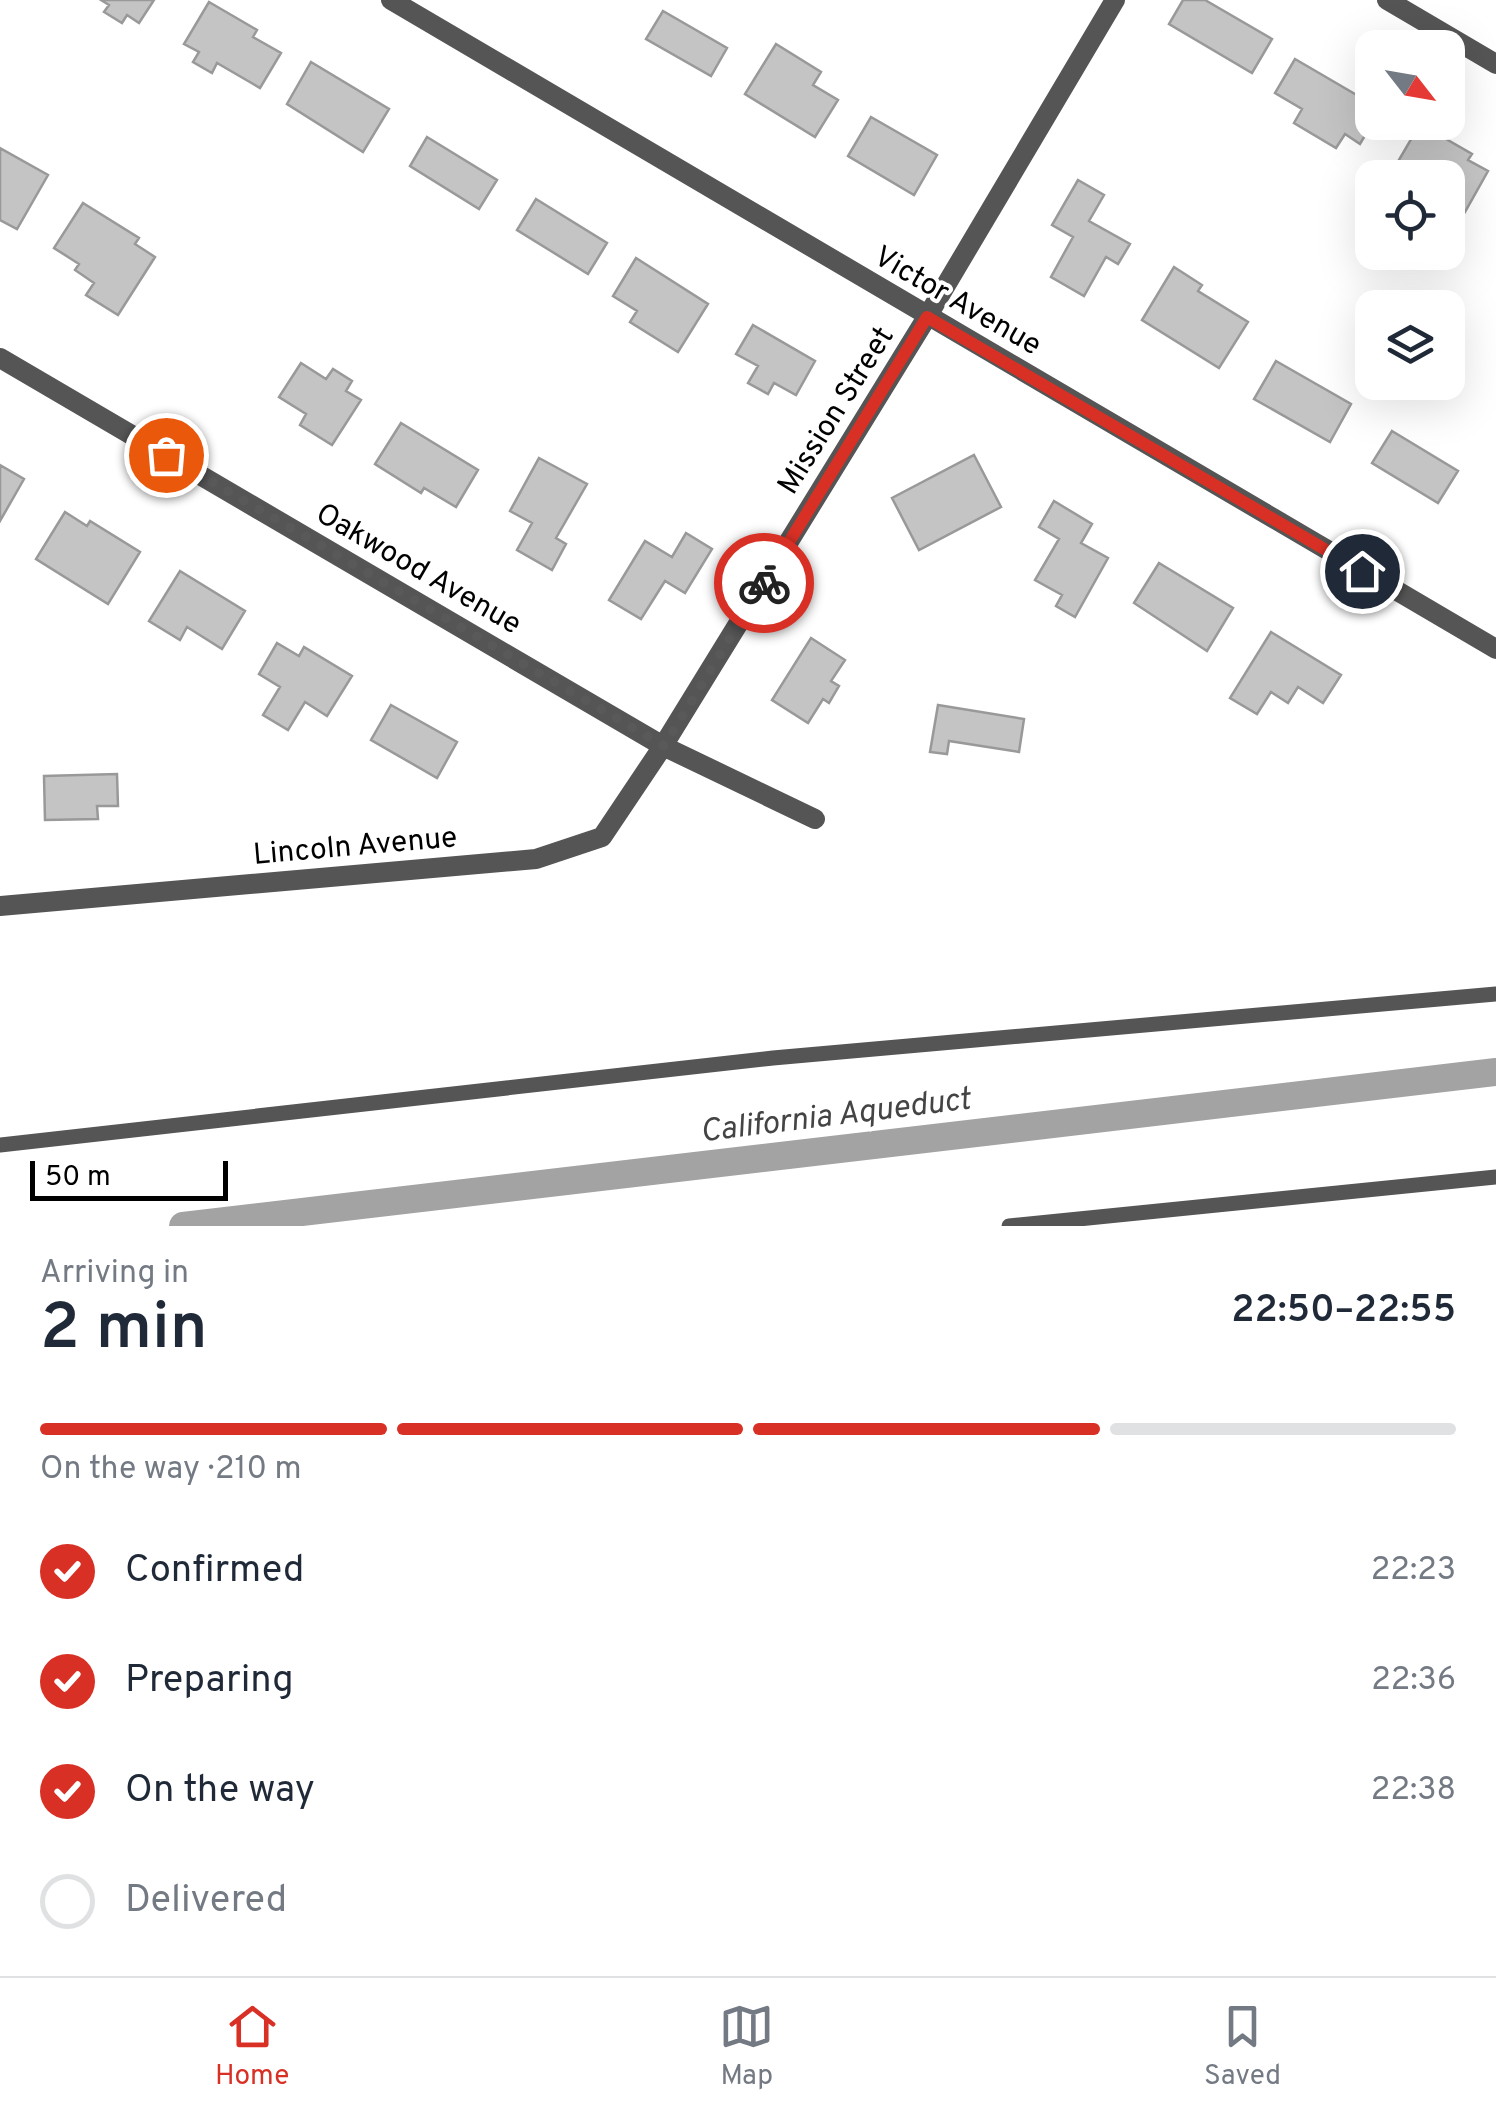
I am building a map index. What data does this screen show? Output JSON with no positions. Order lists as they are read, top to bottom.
{
  "streets": {
    "street": [
      "Victor Avenue",
      "Mission Street",
      "Oakwood Avenue",
      "Lincoln Avenue"
    ]
  },
  "crossings": [
    ["Victor Avenue", "Mission Street"],
    ["Mission Street", "Oakwood Avenue"],
    ["Mission Street", "Lincoln Avenue"],
    ["Oakwood Avenue", "Lincoln Avenue"]
  ],
  "water": ["California Aqueduct"],
  "scale_bar": "50 m",
  "north": "bottom right",
  "page": {
    "scale": "50 m",
    "heading": ["2 min", "Arriving in", "22:50–22:55"],
    "bar": "On the way · 210 m",
    "list": [
      ["Confirmed", "22:23"],
      ["Preparing", "22:36"],
      ["On the way", "22:38"],
      "Delivered"
    ],
    "tabs": ["Home", "Map", "Saved"]
  }
}
